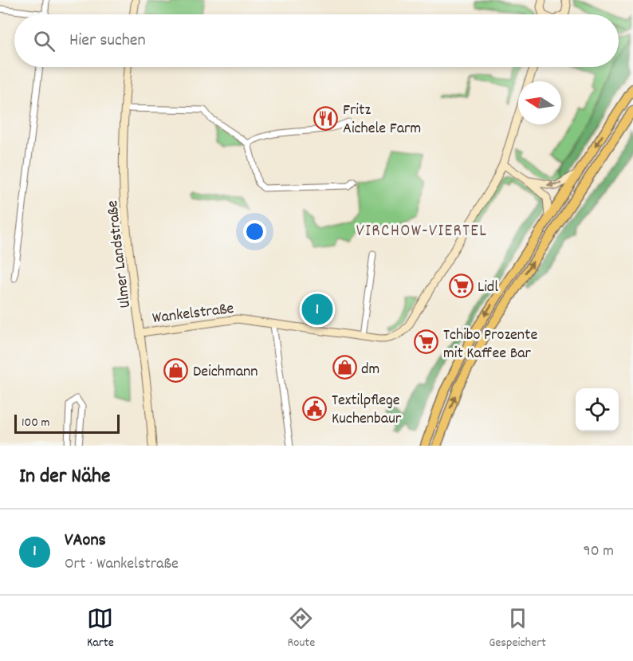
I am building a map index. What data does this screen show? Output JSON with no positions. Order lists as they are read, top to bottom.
{
  "streets": {
    "street": ["Ulmer Landstraße", "Wankelstraße"]
  },
  "crossings": [
    ["Ulmer Landstraße", "Wankelstraße"]
  ],
  "districts": ["VIRCHOW-VIERTEL"],
  "places": {
    "restaurant": ["Fritz Aichele Farm"],
    "supermarket": ["Lidl", "Tchibo Prozente mit Kaffee Bar"],
    "shop": ["dm", "Deichmann"],
    "public building": ["Textilpflege Kuchenbaur"]
  },
  "scale_bar": "100 m",
  "north": "left",
  "page": {
    "search": "Hier suchen",
    "pins": "1",
    "scale": "100 m",
    "heading": "In der Nähe",
    "list": [
      {
        "mark": "1",
        "name": "VAons",
        "note": "Ort · Wankelstraße",
        "value": "90 m"
      }
    ],
    "nav": ["Karte", "Route", "Gespeichert"]
  }
}
